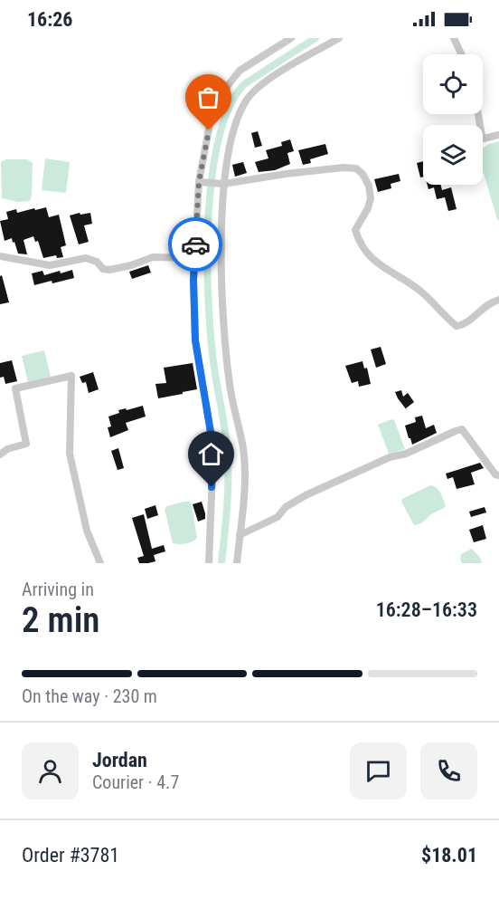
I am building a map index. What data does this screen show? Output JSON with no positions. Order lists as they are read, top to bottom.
{
  "page": {
    "status": "16:26",
    "heading": ["2 min", "Arriving in", "16:28–16:33"],
    "panel": [
      "Jordan",
      "Courier · 4.7",
      "Order #3781",
      "$18.01"
    ],
    "bar": "On the way · 230 m"
  }
}
